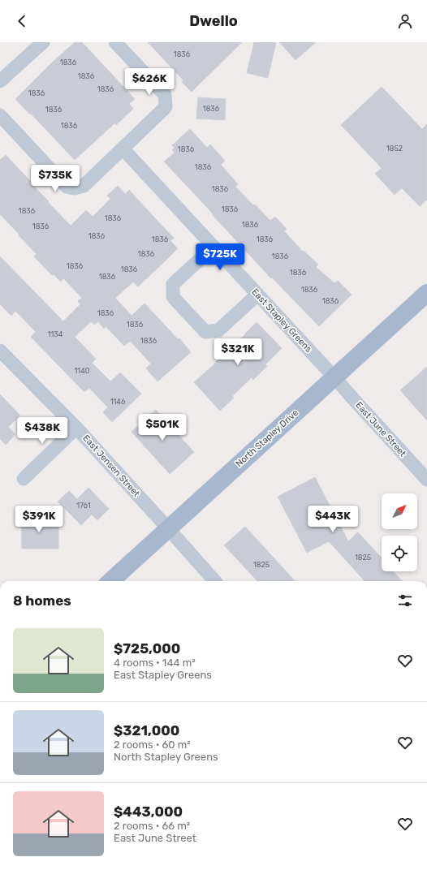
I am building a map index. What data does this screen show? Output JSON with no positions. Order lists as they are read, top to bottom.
{
  "streets": {
    "main road": ["North Stapley Drive"],
    "street": ["East Stapley Greens", "East June Street", "East Jensen Street"]
  },
  "crossings": [
    ["East Stapley Greens", "East June Street"],
    ["East Stapley Greens", "North Stapley Drive"],
    ["East June Street", "North Stapley Drive"],
    ["North Stapley Drive", "East Jensen Street"]
  ],
  "house_numbers": [
    "1836",
    "1836",
    "1836",
    "1836",
    "1836",
    "1836",
    "1836",
    "1836",
    "1852",
    "1836",
    "1836",
    "1836",
    "1836",
    "1836",
    "1836",
    "1836",
    "1836",
    "1836",
    "1836",
    "1836",
    "1836",
    "1836",
    "1836",
    "1836",
    "1836",
    "1836",
    "1836",
    "1836",
    "1836",
    "1836",
    "1134",
    "1836",
    "1140",
    "1146",
    "1761",
    "1825",
    "1825"
  ],
  "north": "top right",
  "page": {
    "header": "Dwello",
    "price": [
      "$626K",
      "$735K",
      "$725K",
      "$321K",
      "$501K",
      "$438K",
      "$391K",
      "$443K"
    ],
    "heading": "8 homes",
    "list": [
      {
        "name": "$725,000",
        "note": "4 rooms · 144 m² · East Stapley Greens"
      },
      {
        "name": "$321,000",
        "note": "2 rooms · 60 m² · North Stapley Greens"
      },
      {
        "name": "$443,000",
        "note": "2 rooms · 66 m² · East June Street"
      }
    ]
  }
}
